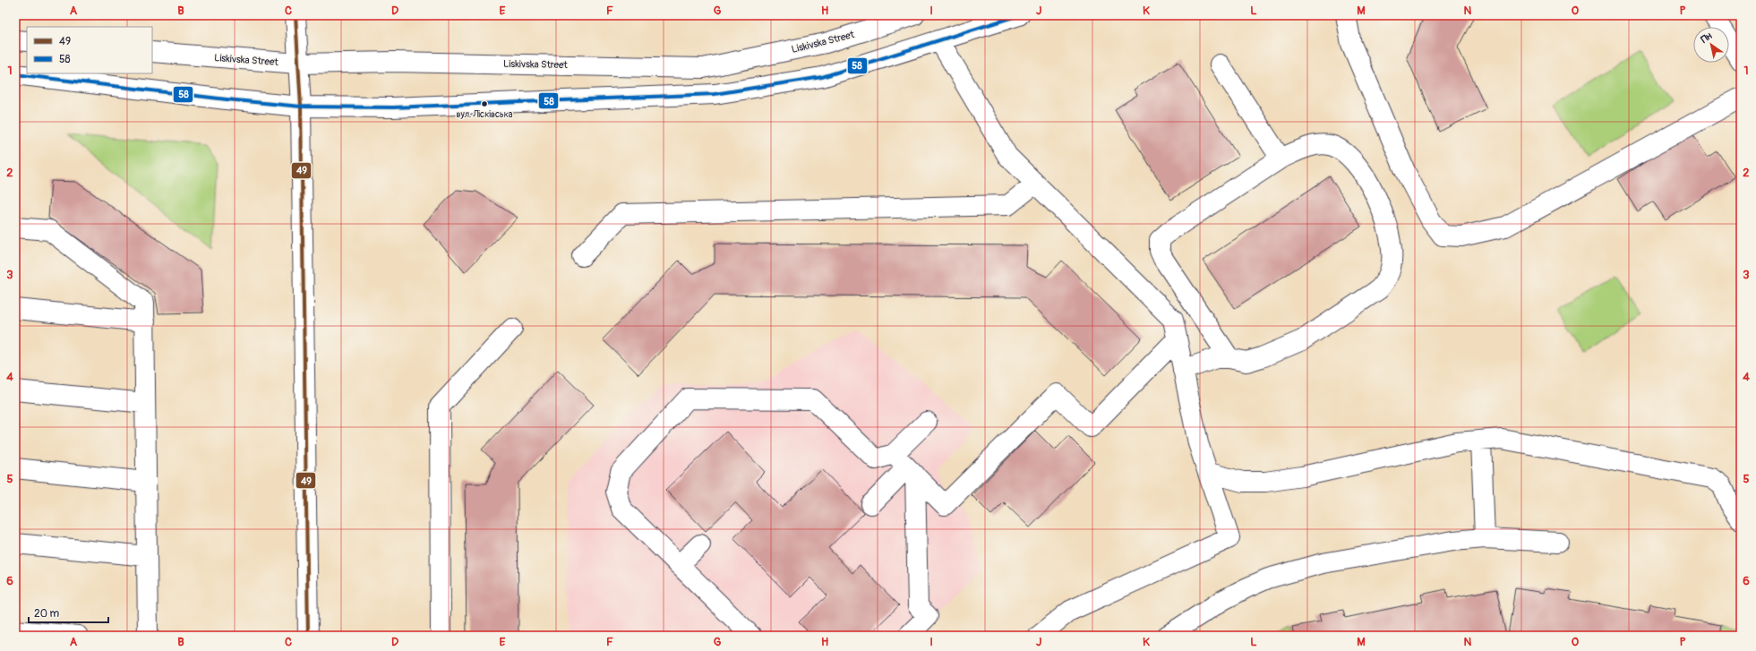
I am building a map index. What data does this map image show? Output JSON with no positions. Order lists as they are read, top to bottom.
{
  "streets": {
    "street": ["Liskivska Street"]
  },
  "places": ["вул. Лісківська"],
  "lines": ["transit line 49", "transit line 58"],
  "legend": ["49", "58"],
  "scale_bar": "20 m",
  "north": "top left",
  "grid": {
    "columns": [
      "A",
      "B",
      "C",
      "D",
      "E",
      "F",
      "G",
      "H",
      "I",
      "J",
      "K",
      "L",
      "M",
      "N",
      "O",
      "P"
    ],
    "rows": [
      "1",
      "2",
      "3",
      "4",
      "5",
      "6"
    ]
  }
}
